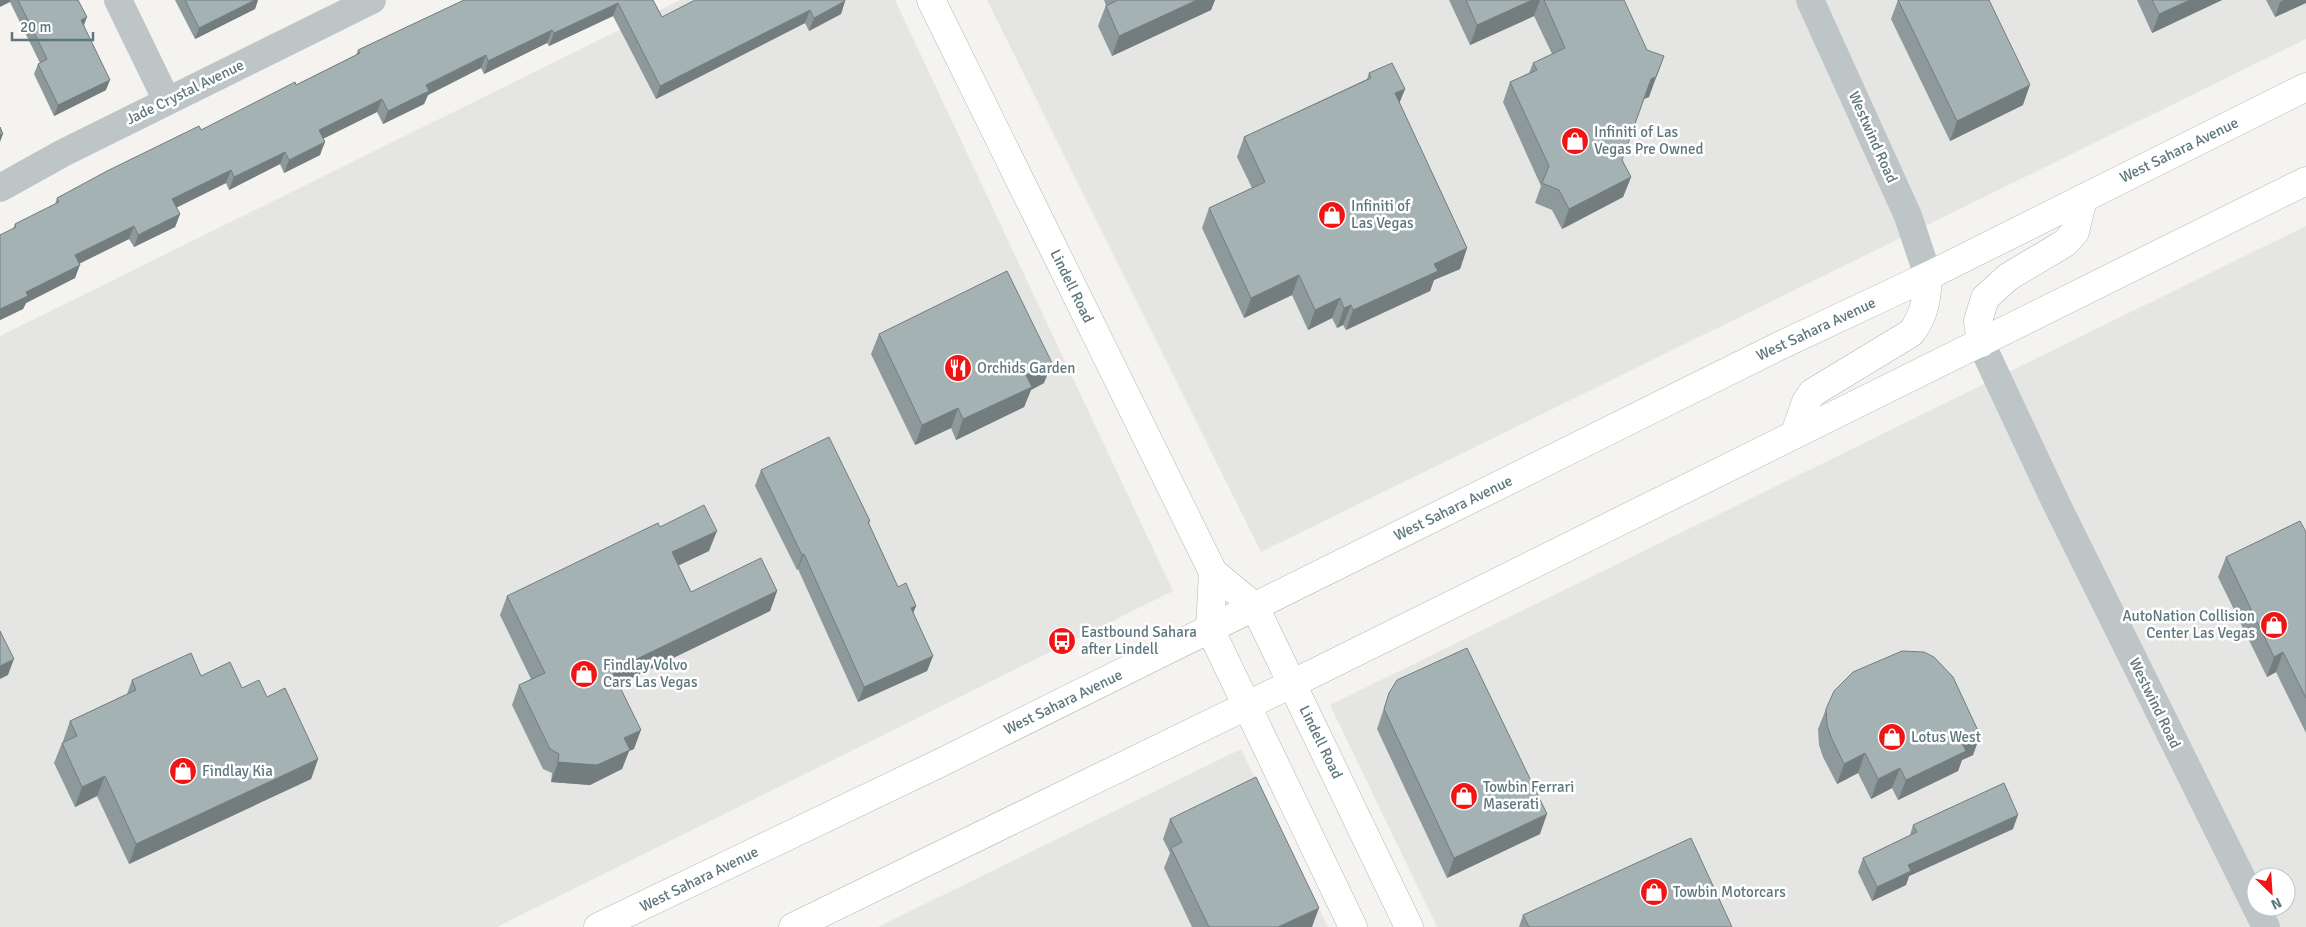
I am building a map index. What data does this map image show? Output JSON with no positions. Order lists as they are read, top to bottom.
{
  "streets": {
    "main road": ["West Sahara Avenue", "Lindell Road"],
    "street": ["Jade Crystal Avenue", "Westwind Road"]
  },
  "crossings": [
    ["Westwind Road", "West Sahara Avenue"],
    ["West Sahara Avenue", "Lindell Road"]
  ],
  "places": {
    "shop": [
      "Infiniti of Las Vegas Pre Owned",
      "Infiniti of Las Vegas",
      "AutoNation Collision Center Las Vegas",
      "Findlay Volvo Cars Las Vegas",
      "Lotus West",
      "Findlay Kia",
      "Towbin Ferrari Maserati",
      "Towbin Motorcars"
    ],
    "restaurant": ["Orchids Garden"],
    "bus stop": ["Eastbound Sahara after Lindell"]
  },
  "scale_bar": "20 m",
  "north": "bottom right"
}
